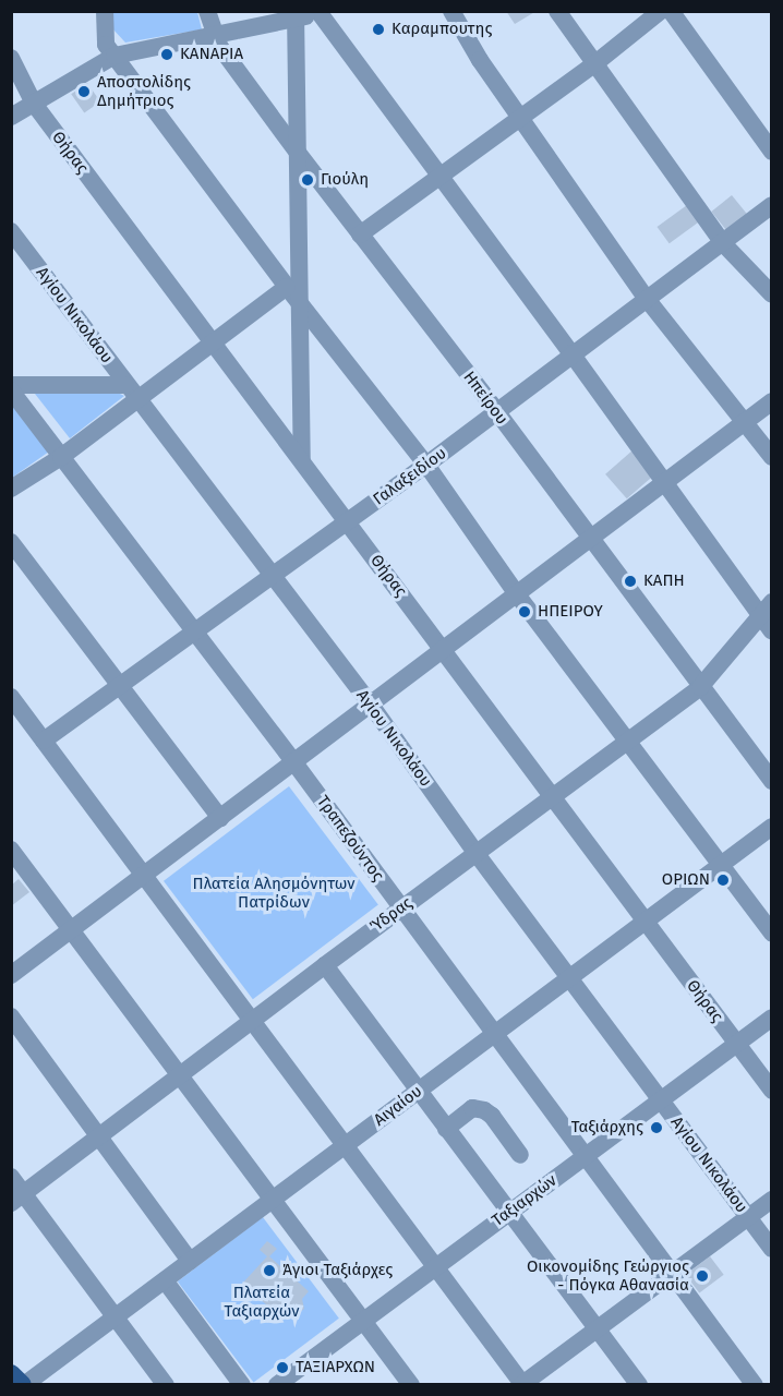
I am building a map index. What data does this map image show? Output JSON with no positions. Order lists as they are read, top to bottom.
{
  "streets": {
    "street": [
      "Θήρας",
      "Αγίου Νικολάου",
      "Ηπείρου",
      "Γαλαξειδίου",
      "Τραπεζούντος",
      "Ύδρας",
      "Αιγαίου",
      "Ταξιαρχών"
    ]
  },
  "crossings": [
    ["Θήρας", "Γαλαξειδίου"],
    ["Θήρας", "Ύδρας"],
    ["Θήρας", "Αιγαίου"],
    ["Θήρας", "Ταξιαρχών"],
    ["Αγίου Νικολάου", "Γαλαξειδίου"],
    ["Αγίου Νικολάου", "Ύδρας"],
    ["Αγίου Νικολάου", "Αιγαίου"],
    ["Αγίου Νικολάου", "Ταξιαρχών"],
    ["Ηπείρου", "Γαλαξειδίου"],
    ["Ηπείρου", "Ύδρας"],
    ["Γαλαξειδίου", "Τραπεζούντος"],
    ["Τραπεζούντος", "Ύδρας"],
    ["Τραπεζούντος", "Αιγαίου"],
    ["Τραπεζούντος", "Ταξιαρχών"]
  ],
  "parks": ["Πλατεία Αλησμόνητων Πατρίδων", "Πλατεία Ταξιαρχών"],
  "places": [
    "Καραμπουτης",
    "ΚΑΝΑΡΙΑ",
    "Αποστολίδης Δημήτριος",
    "Γιούλη",
    "ΚΑΠΗ",
    "ΗΠΕΙΡΟΥ",
    "ΟΡΙΩΝ",
    "Ταξιάρχης",
    "Άγιοι Ταξιάρχες",
    "Οικονομίδης Γεώργιος - Πόγκα Αθανασία",
    "ΤΑΞΙΑΡΧΩΝ"
  ]
}
